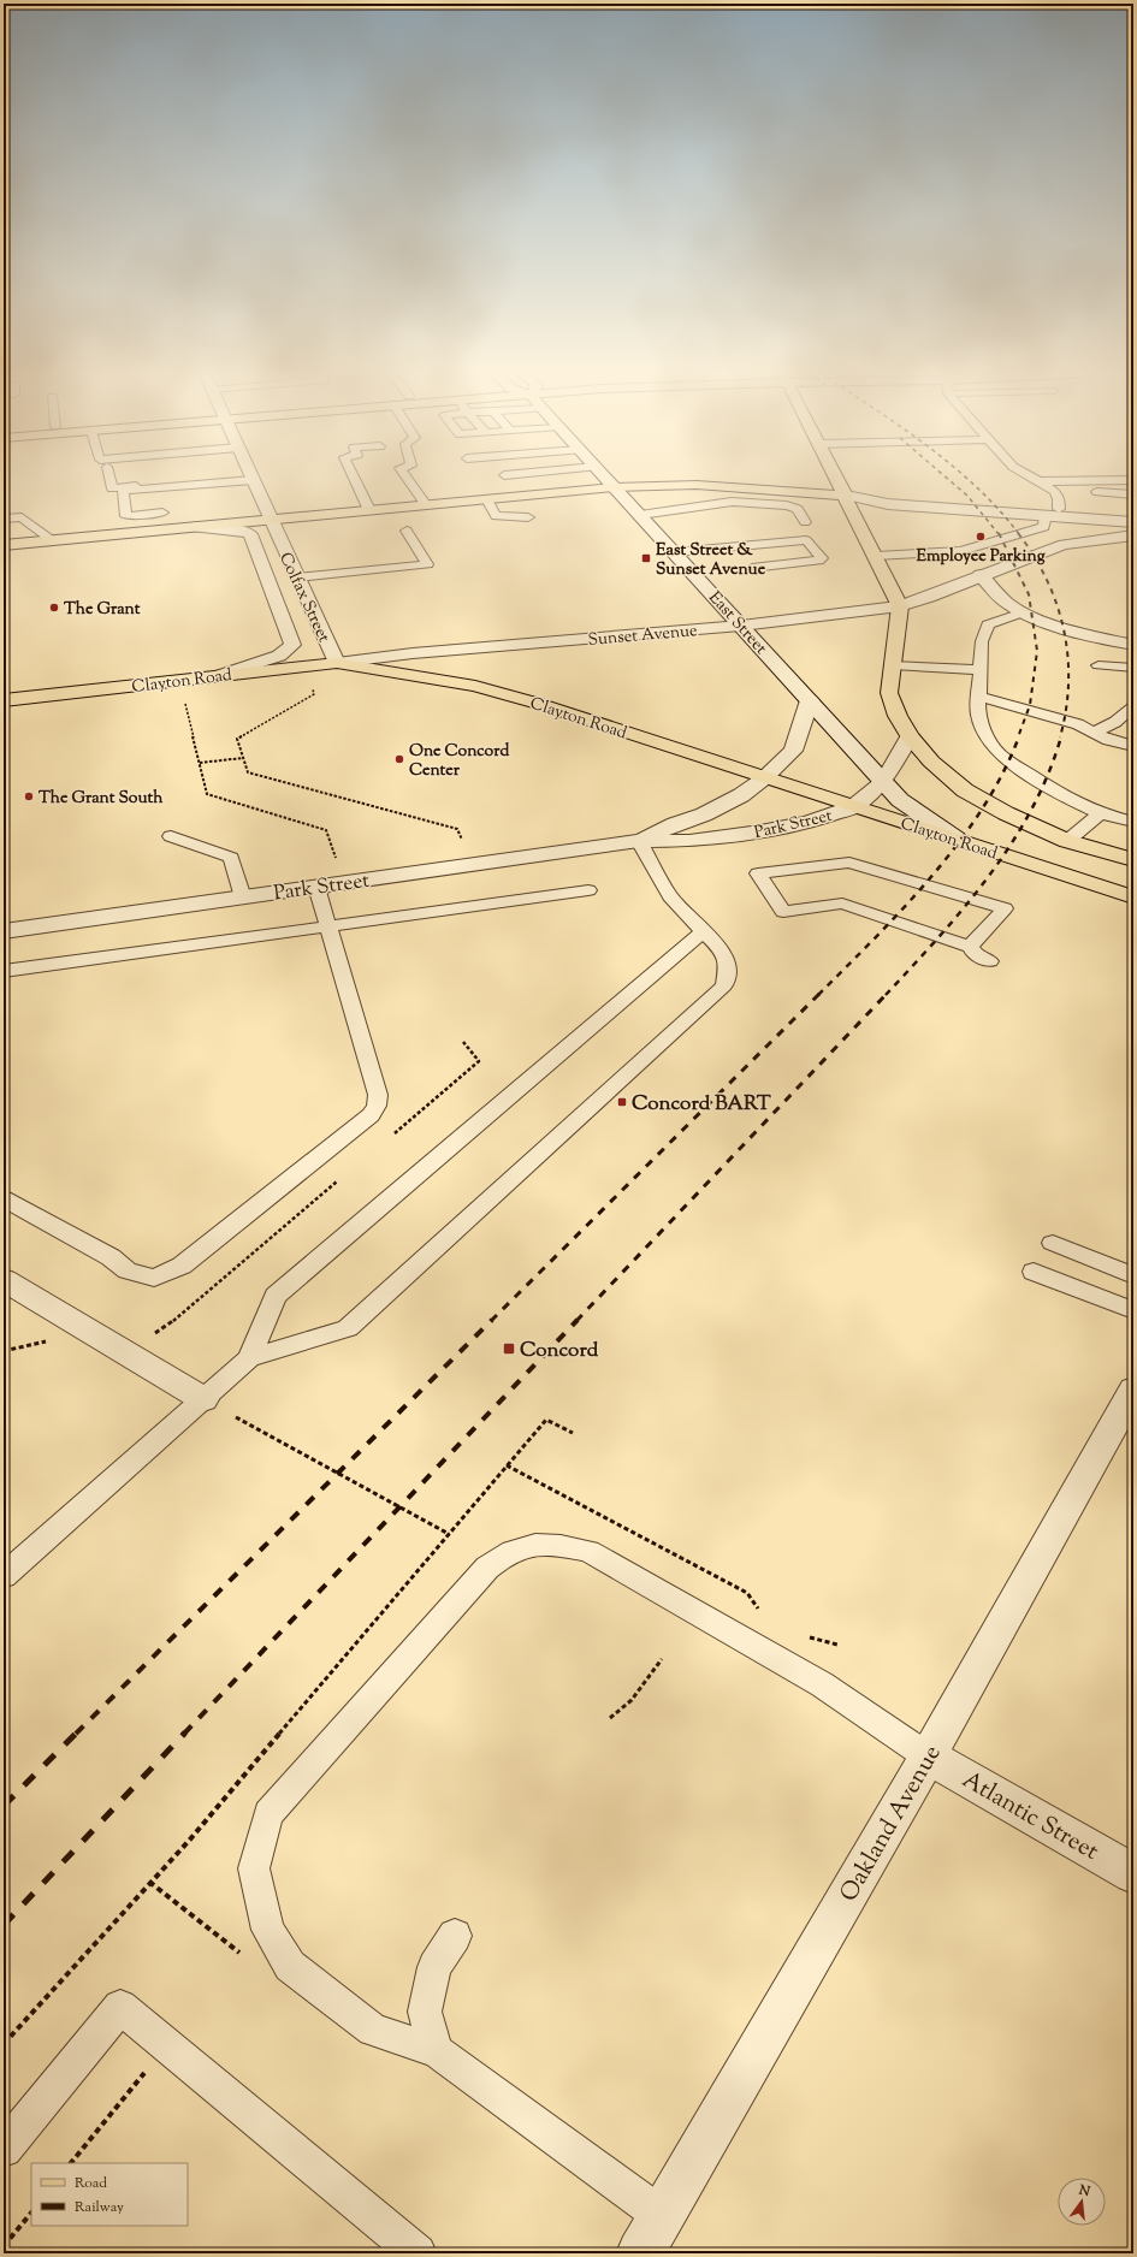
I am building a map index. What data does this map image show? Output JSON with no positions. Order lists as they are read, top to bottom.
{
  "streets": {
    "main road": ["Clayton Road"],
    "street": [
      "Colfax Street",
      "East Street",
      "Sunset Avenue",
      "Park Street",
      "Atlantic Street",
      "Oakland Avenue"
    ]
  },
  "crossings": [
    ["Colfax Street", "Sunset Avenue"],
    ["Colfax Street", "Clayton Road"],
    ["East Street", "Sunset Avenue"],
    ["East Street", "Clayton Road"],
    ["East Street", "Park Street"],
    ["Sunset Avenue", "Clayton Road"],
    ["Clayton Road", "Park Street"],
    ["Atlantic Street", "Oakland Avenue"]
  ],
  "places": {
    "other": [
      "Employee Parking",
      "The Grant",
      "One Concord Center",
      "The Grant South"
    ],
    "transit": ["East Street & Sunset Avenue", "Concord BART", "Concord"]
  },
  "legend": ["Road", "Railway"],
  "north": "top"
}
